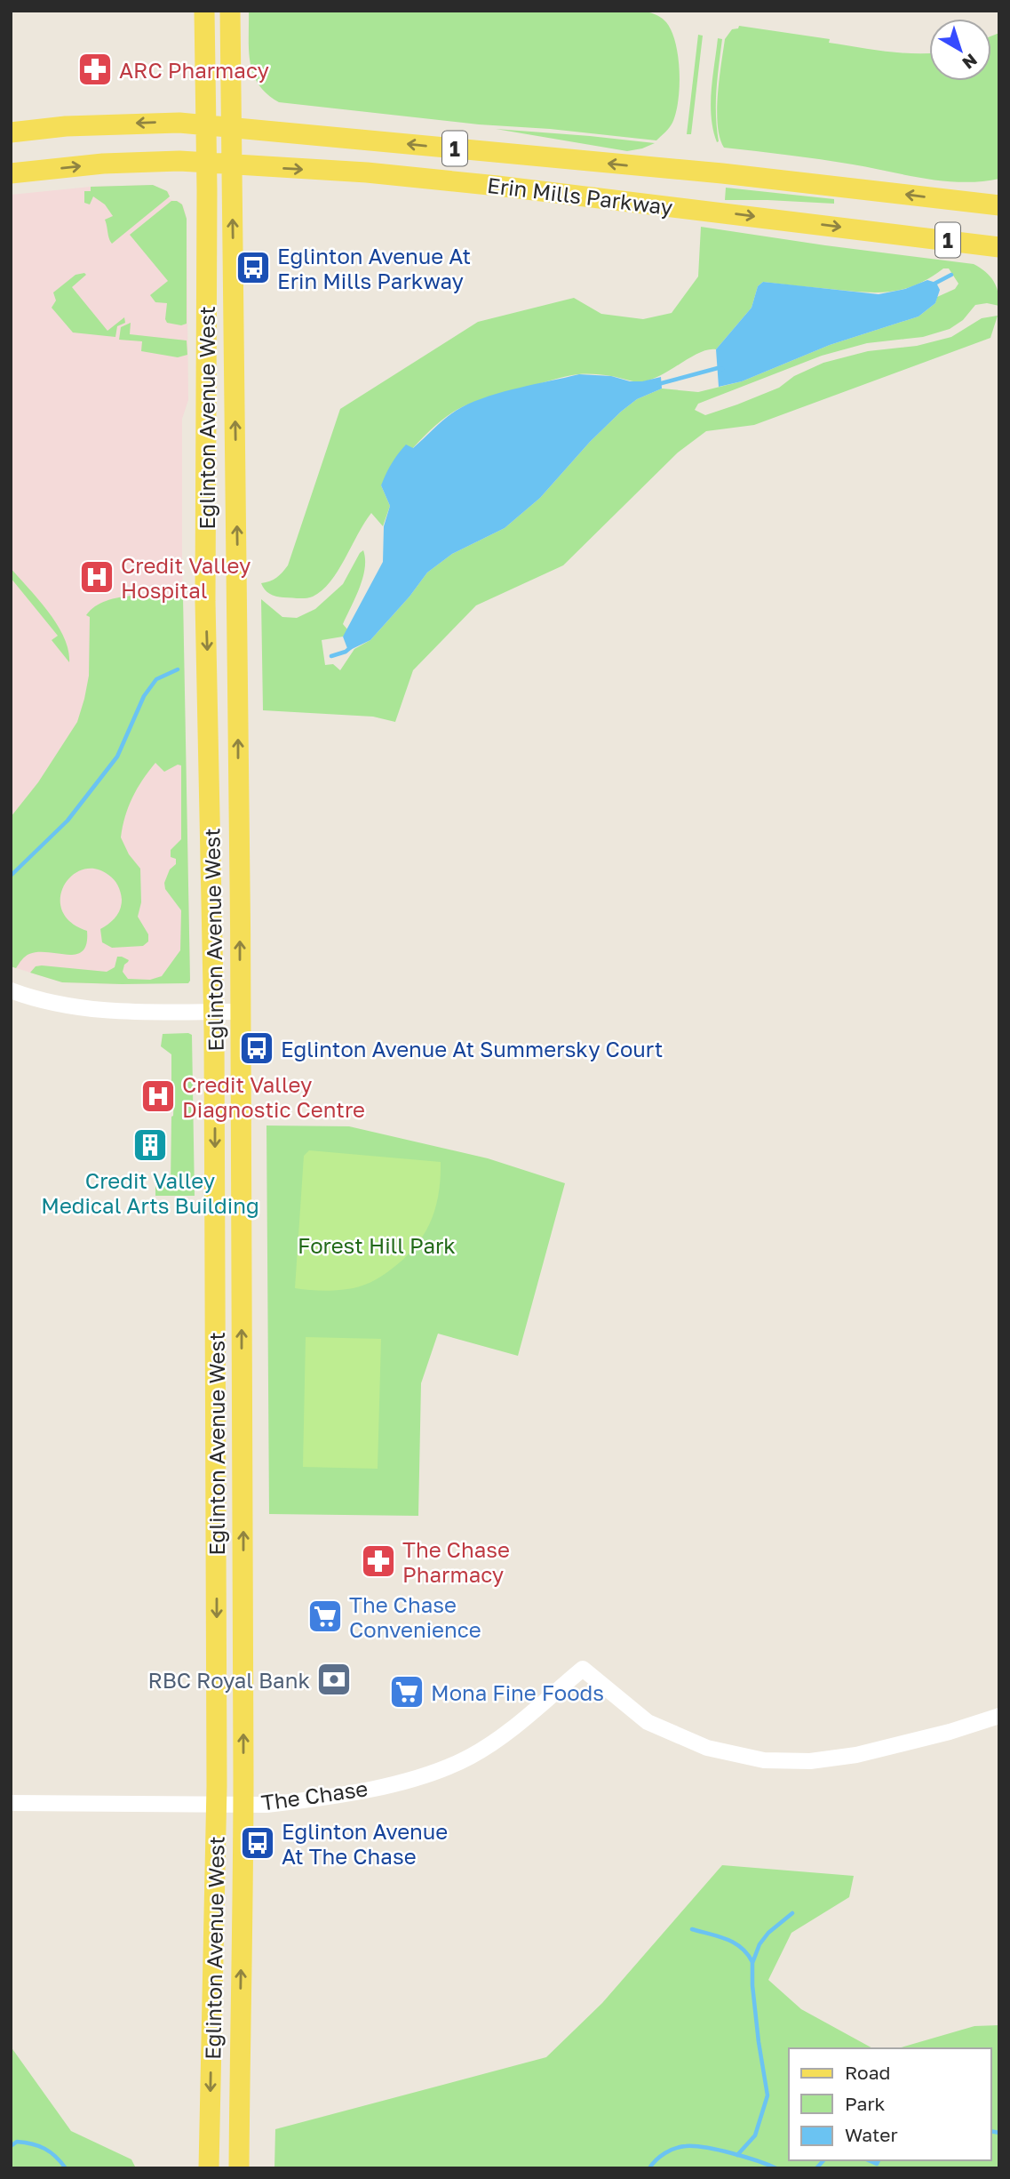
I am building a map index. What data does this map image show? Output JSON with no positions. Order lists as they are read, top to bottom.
{
  "streets": {
    "main road": ["1", "Erin Mills Parkway", "Eglinton Avenue West"],
    "street": ["The Chase"]
  },
  "crossings": [
    ["Erin Mills Parkway", "Eglinton Avenue West"],
    ["Eglinton Avenue West", "The Chase"]
  ],
  "parks": ["Forest Hill Park"],
  "places": {
    "pharmacy": ["ARC Pharmacy", "The Chase Pharmacy"],
    "bus stop": ["Eglinton Avenue At Erin Mills Parkway", "Eglinton Avenue At Summersky Court", "Eglinton Avenue At The Chase"],
    "hospital": ["Credit Valley Hospital", "Credit Valley Diagnostic Centre"],
    "building": ["Credit Valley Medical Arts Building"],
    "supermarket": ["The Chase Convenience", "Mona Fine Foods"],
    "bank": ["RBC Royal Bank"]
  },
  "legend": ["Road", "Park", "Water"],
  "north": "bottom right"
}
